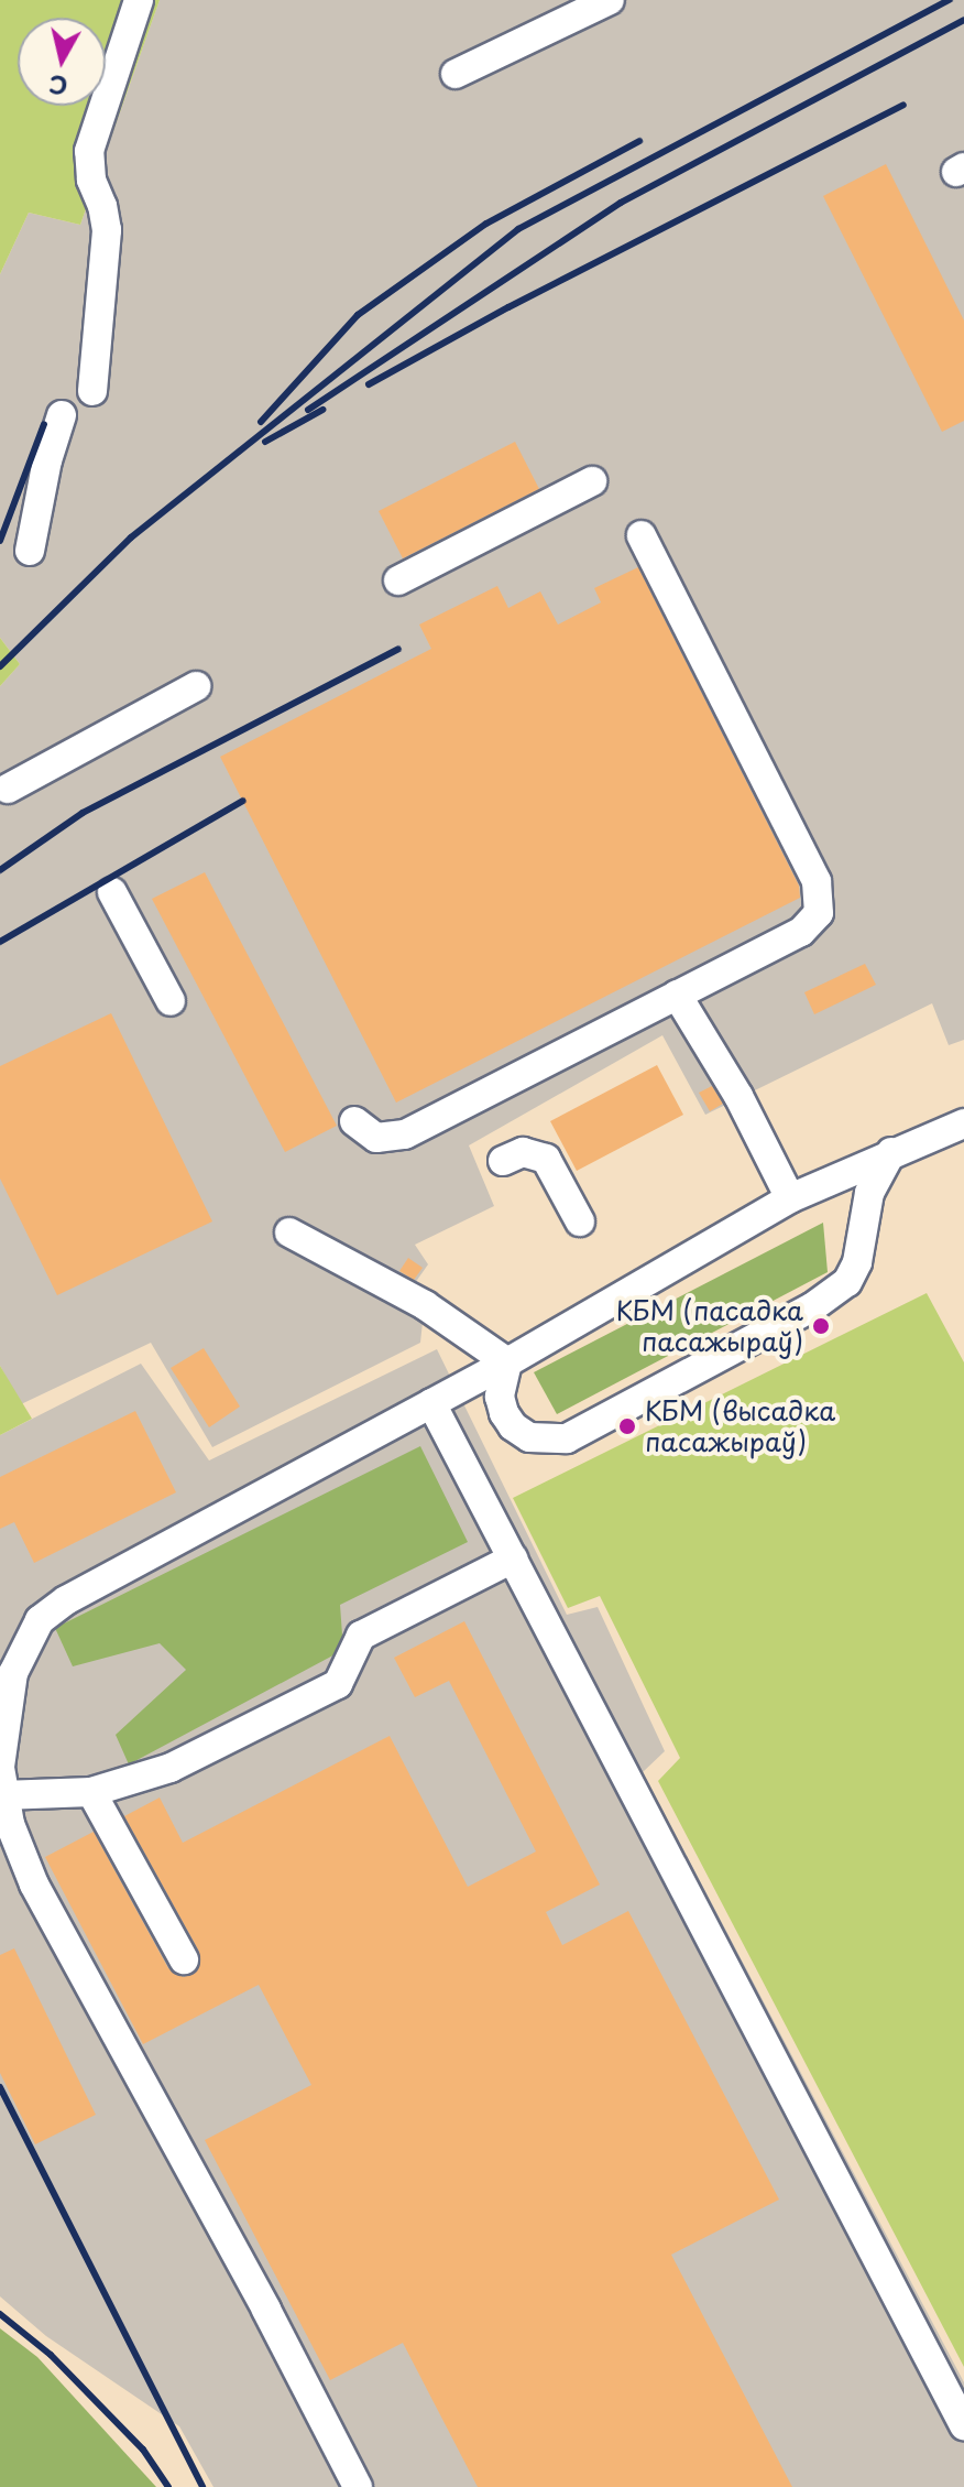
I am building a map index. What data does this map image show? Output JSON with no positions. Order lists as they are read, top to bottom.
{
  "places": ["КБМ (пасадка пасажыраў)", "КБМ (высадка пасажыраў)"],
  "north": "bottom"
}
